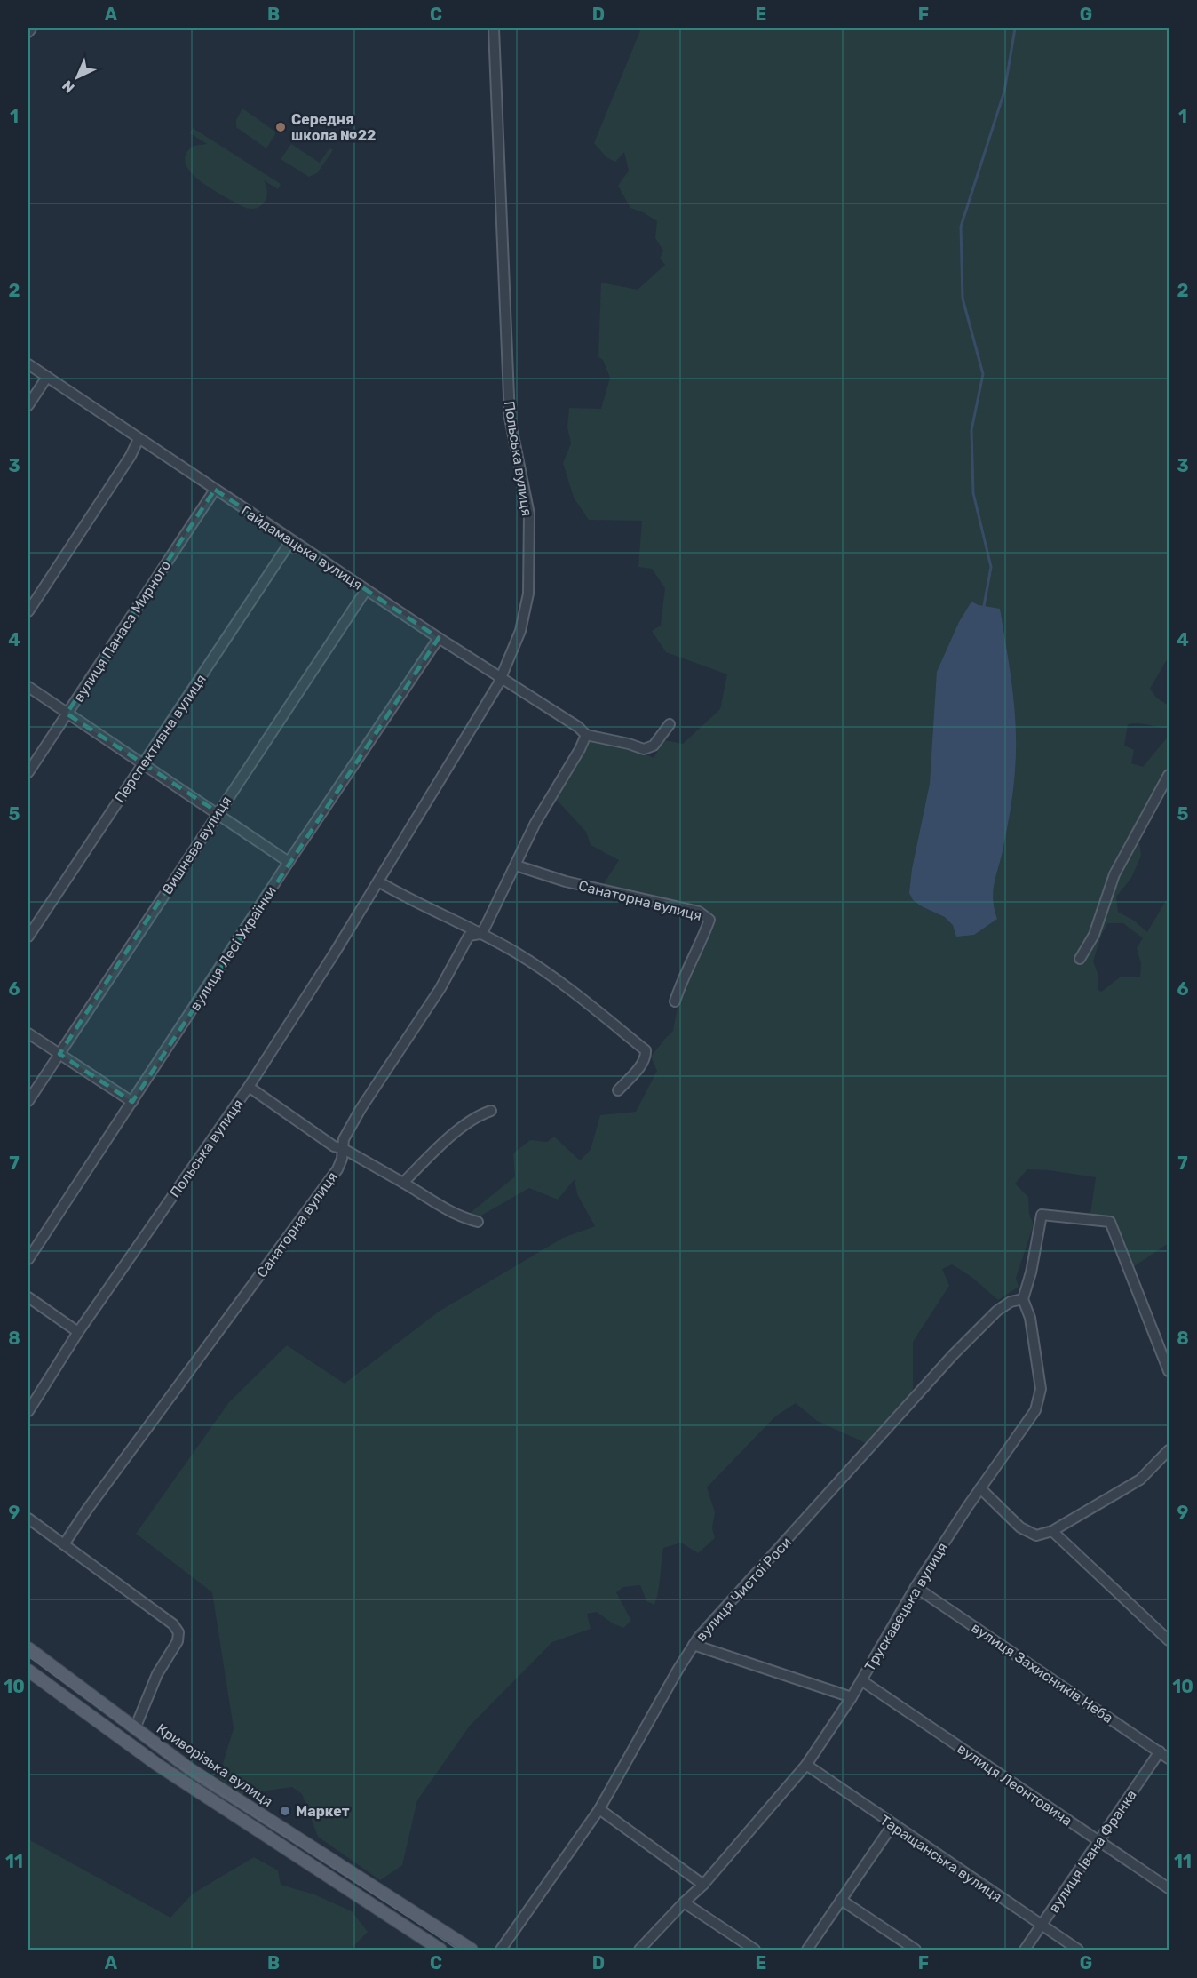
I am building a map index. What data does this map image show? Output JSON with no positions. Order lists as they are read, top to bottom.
{
  "streets": {
    "main road": ["Криворізька вулиця"],
    "street": [
      "Польська вулиця",
      "Гайдамацька вулиця",
      "вулиця Панаса Мирного",
      "Перспективна вулиця",
      "Вишнева вулиця",
      "Санаторна вулиця",
      "вулиця Лесі Українки",
      "вулиця Чистої Роси",
      "Трускавецька вулиця",
      "вулиця Захисників Неба",
      "вулиця Леонтовича",
      "вулиця Івана Франка",
      "Таращанська вулиця"
    ]
  },
  "crossings": [
    ["Польська вулиця", "Гайдамацька вулиця"],
    ["Гайдамацька вулиця", "вулиця Панаса Мирного"],
    ["Гайдамацька вулиця", "Перспективна вулиця"],
    ["Гайдамацька вулиця", "Вишнева вулиця"],
    ["Гайдамацька вулиця", "Санаторна вулиця"],
    ["Гайдамацька вулиця", "вулиця Лесі Українки"],
    ["вулиця Чистої Роси", "Трускавецька вулиця"],
    ["Трускавецька вулиця", "вулиця Захисників Неба"],
    ["Трускавецька вулиця", "вулиця Леонтовича"],
    ["Трускавецька вулиця", "Таращанська вулиця"],
    ["вулиця Захисників Неба", "вулиця Івана Франка"],
    ["вулиця Леонтовича", "вулиця Івана Франка"],
    ["вулиця Івана Франка", "Таращанська вулиця"]
  ],
  "places": ["Середня школа №22", "Маркет"],
  "north": "bottom left",
  "grid": {
    "columns": [
      "A",
      "B",
      "C",
      "D",
      "E",
      "F",
      "G"
    ],
    "rows": [
      "1",
      "2",
      "3",
      "4",
      "5",
      "6",
      "7",
      "8",
      "9",
      "10",
      "11"
    ]
  }
}
